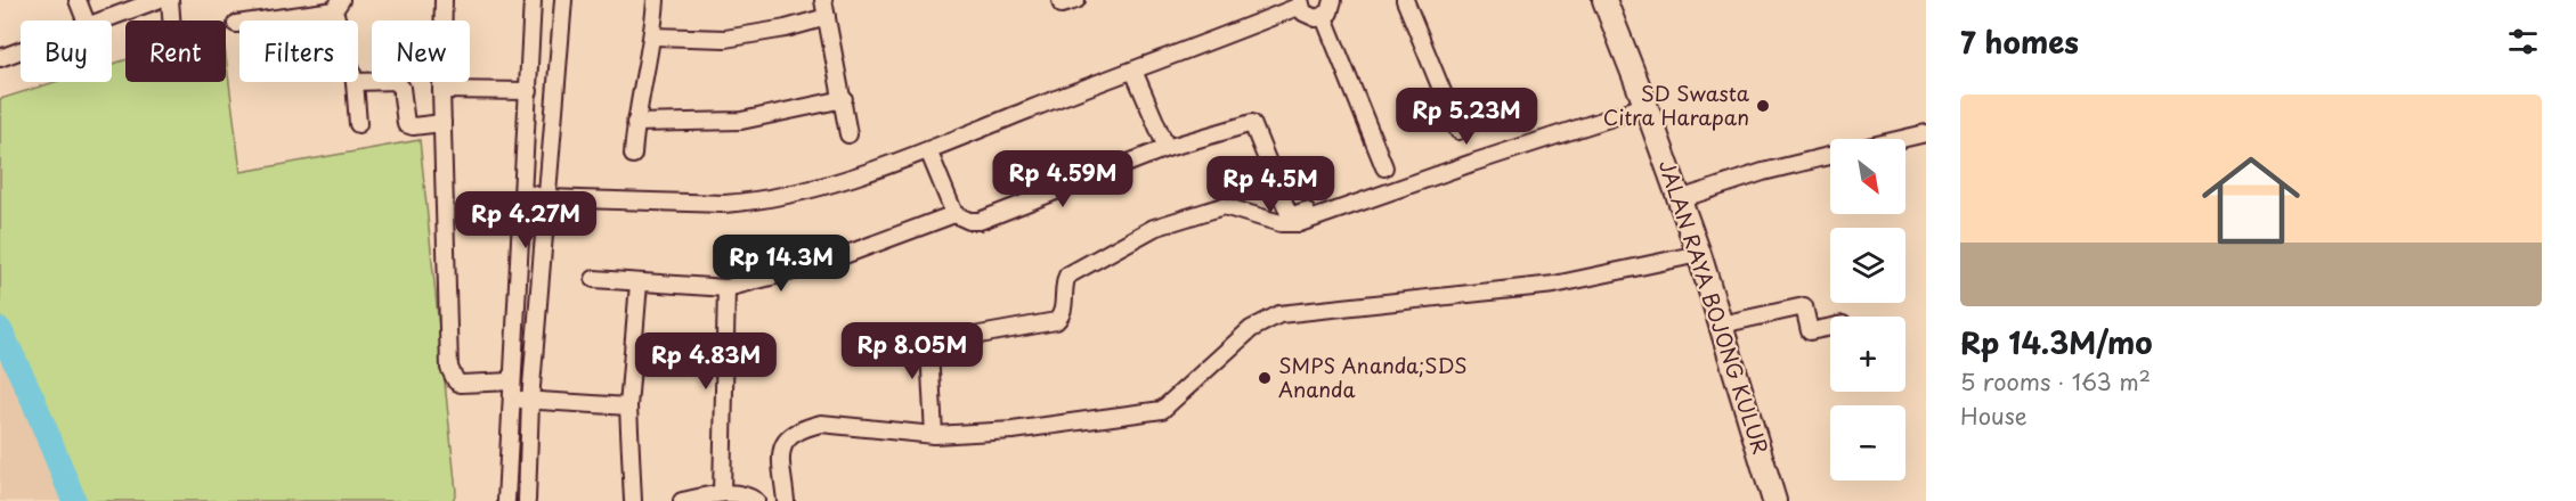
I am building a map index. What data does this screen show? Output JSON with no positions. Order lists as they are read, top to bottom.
{
  "streets": {
    "main road": ["JALAN RAYA BOJONG KULUR"]
  },
  "places": ["SD Swasta Citra Harapan", "SMPS Ananda;SDS Ananda"],
  "north": "bottom right",
  "page": {
    "heading": "7 homes",
    "chip": [
      "Buy",
      "Rent",
      "Filters",
      "New"
    ],
    "list": [
      {
        "name": "Rp 14.3M/mo",
        "note": "5 rooms · 163 m² · House"
      }
    ],
    "price": [
      "Rp 5.23M",
      "Rp 4.59M",
      "Rp 4.5M",
      "Rp 4.27M",
      "Rp 14.3M",
      "Rp 8.05M",
      "Rp 4.83M"
    ],
    "map_buttons": ["+", "−"]
  }
}
